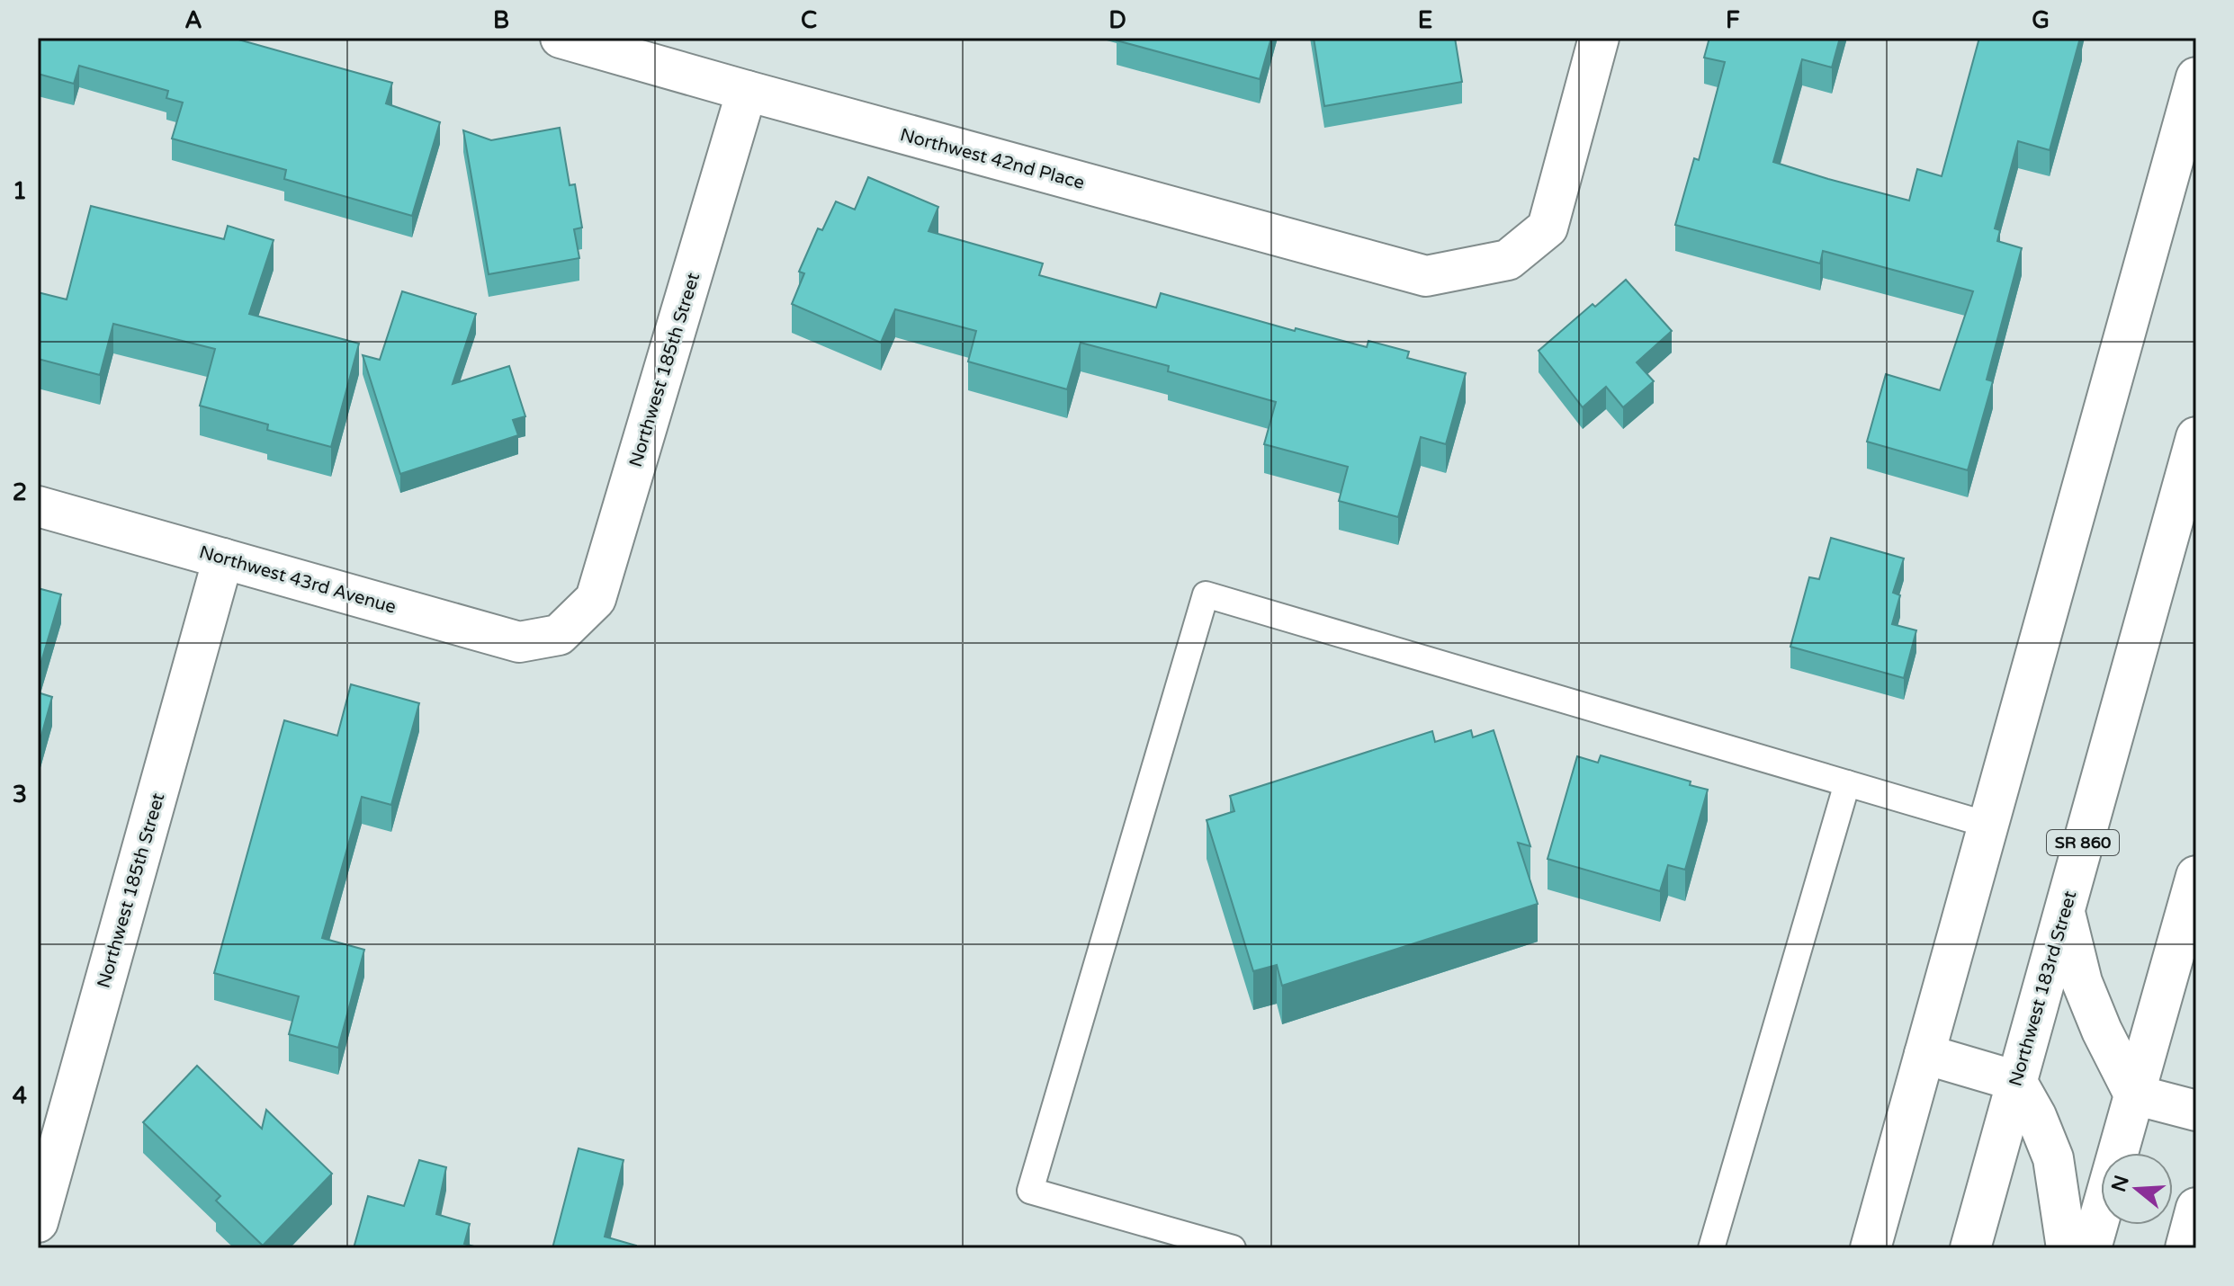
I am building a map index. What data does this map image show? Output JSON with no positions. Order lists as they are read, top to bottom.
{
  "streets": {
    "street": [
      "Northwest 42nd Place",
      "Northwest 185th Street",
      "Northwest 43rd Avenue",
      "SR 860",
      "Northwest 183rd Street"
    ]
  },
  "crossings": [
    ["Northwest 42nd Place", "Northwest 185th Street"],
    ["Northwest 185th Street", "Northwest 43rd Avenue"]
  ],
  "north": "left",
  "grid": {
    "columns": [
      "A",
      "B",
      "C",
      "D",
      "E",
      "F",
      "G"
    ],
    "rows": [
      "1",
      "2",
      "3",
      "4"
    ]
  }
}
